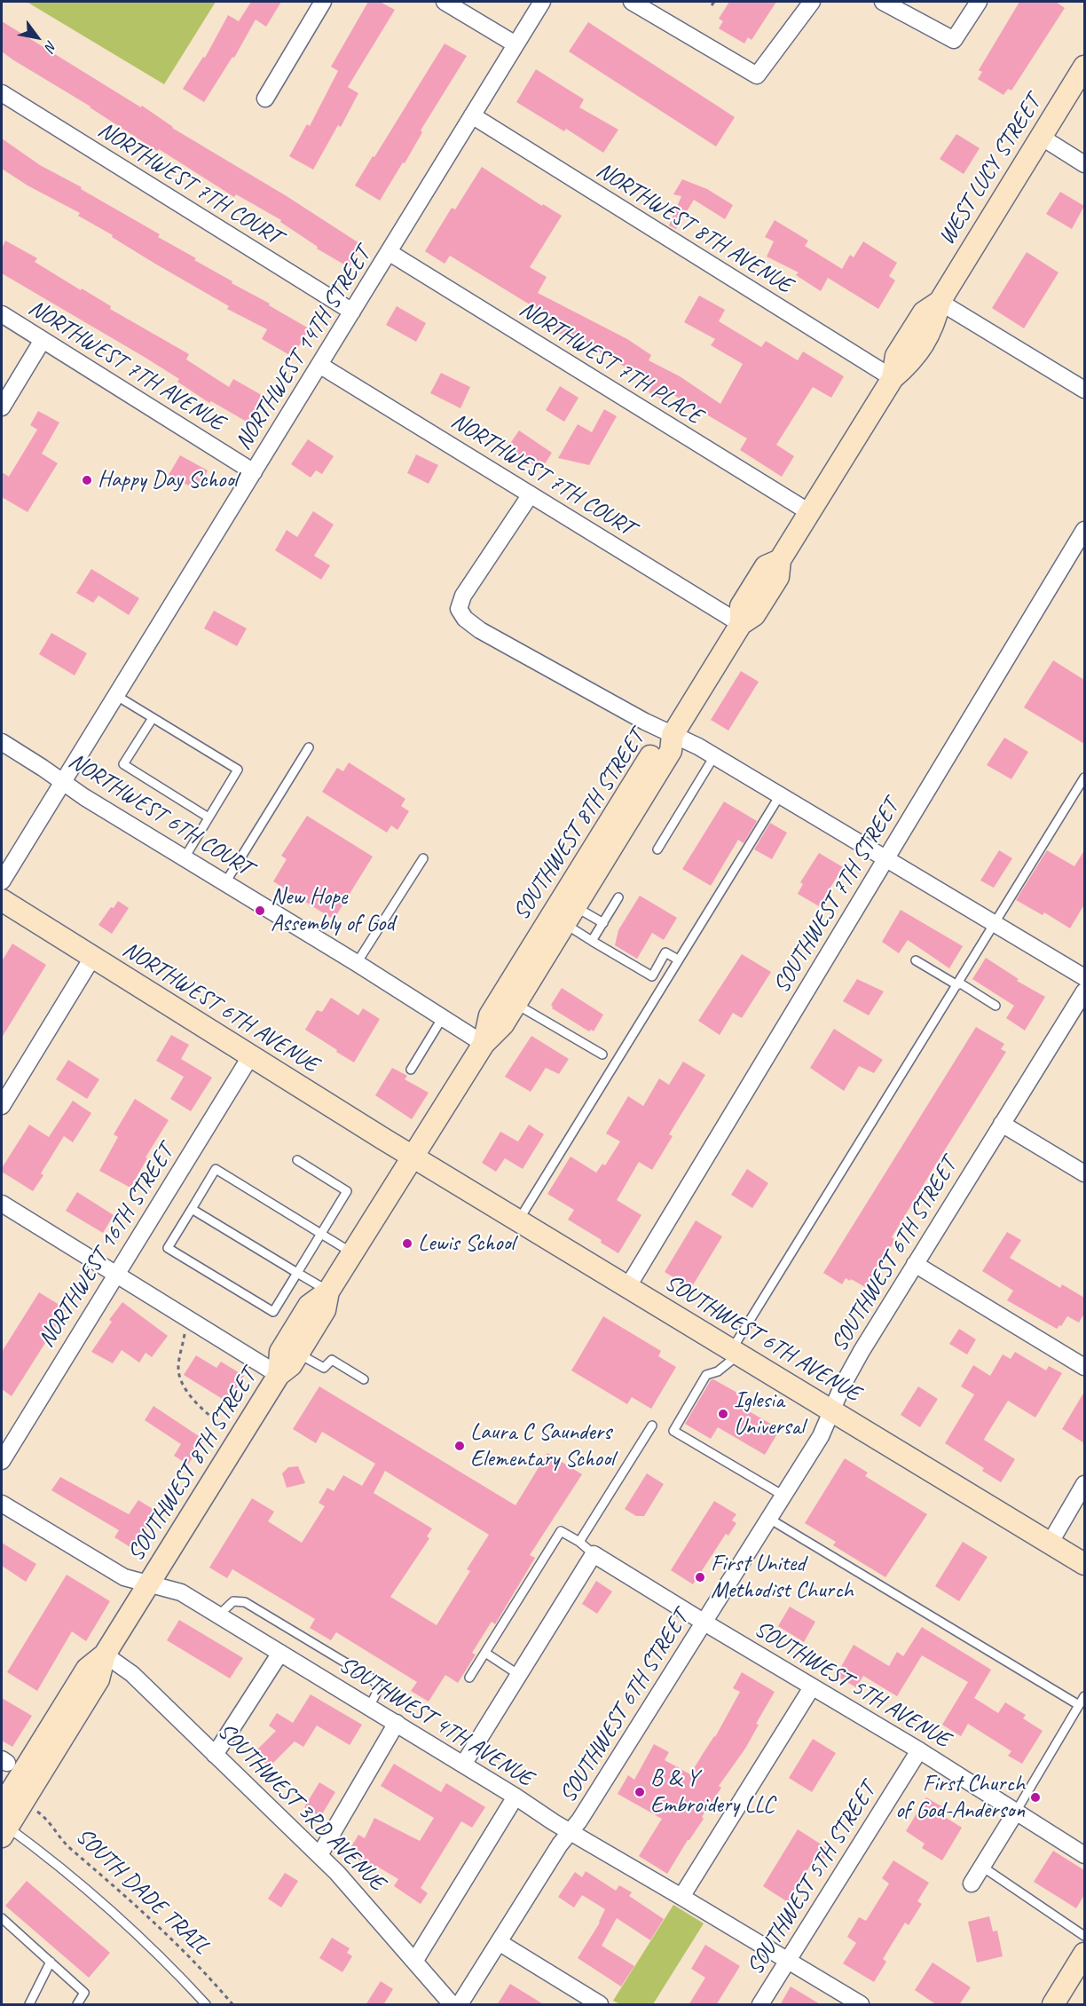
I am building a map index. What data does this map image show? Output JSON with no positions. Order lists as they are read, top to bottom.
{
  "streets": {
    "street": [
      "WEST LUCY STREET",
      "NORTHWEST 7TH COURT",
      "NORTHWEST 8TH AVENUE",
      "NORTHWEST 14TH STREET",
      "NORTHWEST 7TH PLACE",
      "NORTHWEST 7TH AVENUE",
      "NORTHWEST 6TH COURT",
      "SOUTHWEST 8TH STREET",
      "SOUTHWEST 7TH STREET",
      "NORTHWEST 6TH AVENUE",
      "NORTHWEST 16TH STREET",
      "SOUTHWEST 6TH STREET",
      "SOUTHWEST 6TH AVENUE",
      "SOUTHWEST 5TH AVENUE",
      "SOUTHWEST 4TH AVENUE",
      "SOUTHWEST 3RD AVENUE",
      "SOUTHWEST 5TH STREET"
    ],
    "path": ["SOUTH DADE TRAIL"]
  },
  "crossings": [
    ["WEST LUCY STREET", "NORTHWEST 7TH COURT"],
    ["WEST LUCY STREET", "NORTHWEST 8TH AVENUE"],
    ["WEST LUCY STREET", "NORTHWEST 7TH PLACE"],
    ["WEST LUCY STREET", "SOUTHWEST 8TH STREET"],
    ["NORTHWEST 7TH COURT", "NORTHWEST 14TH STREET"],
    ["NORTHWEST 8TH AVENUE", "NORTHWEST 14TH STREET"],
    ["NORTHWEST 14TH STREET", "NORTHWEST 7TH PLACE"],
    ["NORTHWEST 14TH STREET", "NORTHWEST 7TH AVENUE"],
    ["NORTHWEST 14TH STREET", "NORTHWEST 6TH COURT"],
    ["NORTHWEST 6TH COURT", "SOUTHWEST 8TH STREET"],
    ["SOUTHWEST 8TH STREET", "NORTHWEST 6TH AVENUE"],
    ["SOUTHWEST 8TH STREET", "SOUTHWEST 6TH AVENUE"],
    ["SOUTHWEST 8TH STREET", "SOUTHWEST 4TH AVENUE"],
    ["SOUTHWEST 7TH STREET", "SOUTHWEST 6TH AVENUE"],
    ["NORTHWEST 6TH AVENUE", "NORTHWEST 16TH STREET"],
    ["NORTHWEST 6TH AVENUE", "SOUTHWEST 6TH AVENUE"],
    ["SOUTHWEST 6TH STREET", "SOUTHWEST 6TH AVENUE"],
    ["SOUTHWEST 6TH STREET", "SOUTHWEST 5TH AVENUE"],
    ["SOUTHWEST 6TH STREET", "SOUTHWEST 4TH AVENUE"],
    ["SOUTHWEST 5TH AVENUE", "SOUTHWEST 5TH STREET"],
    ["SOUTHWEST 4TH AVENUE", "SOUTHWEST 5TH STREET"]
  ],
  "places": [
    "Happy Day School",
    "New Hope Assembly of God",
    "Lewis School",
    "Iglesia Universal",
    "Laura C Saunders Elementary School",
    "First United Methodist Church",
    "B & Y Embroidery LLC",
    "First Church of God-Anderson"
  ],
  "north": "bottom right"
}
